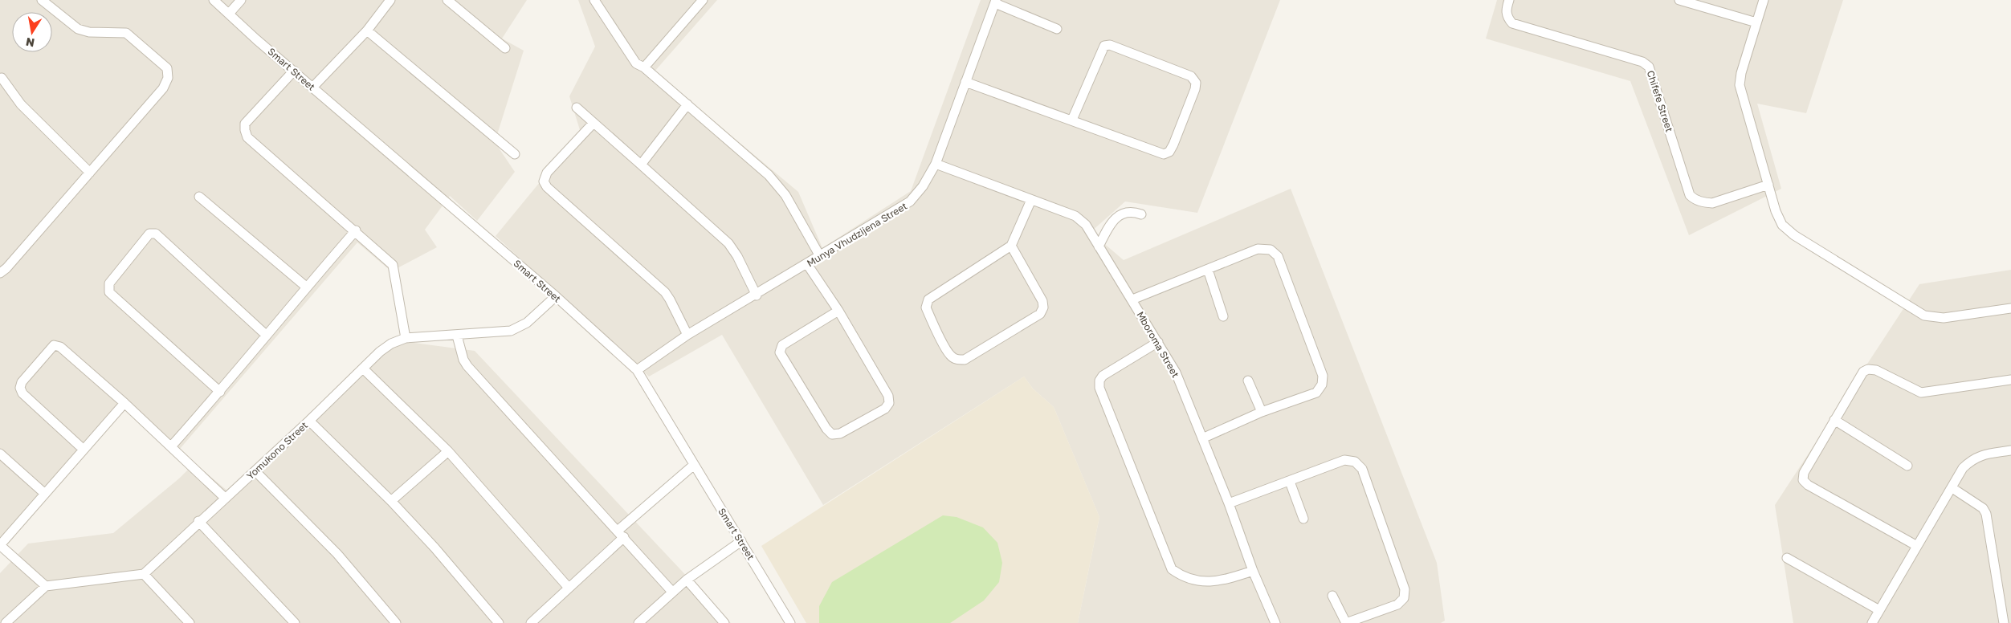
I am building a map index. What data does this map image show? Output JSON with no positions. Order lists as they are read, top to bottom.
{
  "streets": {
    "street": [
      "Smart Street",
      "Chifefe Street",
      "Munya Vhudzijena Street",
      "Mboroma Street",
      "Yomukono Street"
    ]
  },
  "crossings": [
    ["Smart Street", "Munya Vhudzijena Street"],
    ["Smart Street", "Yomukono Street"],
    ["Munya Vhudzijena Street", "Mboroma Street"]
  ],
  "north": "bottom"
}
